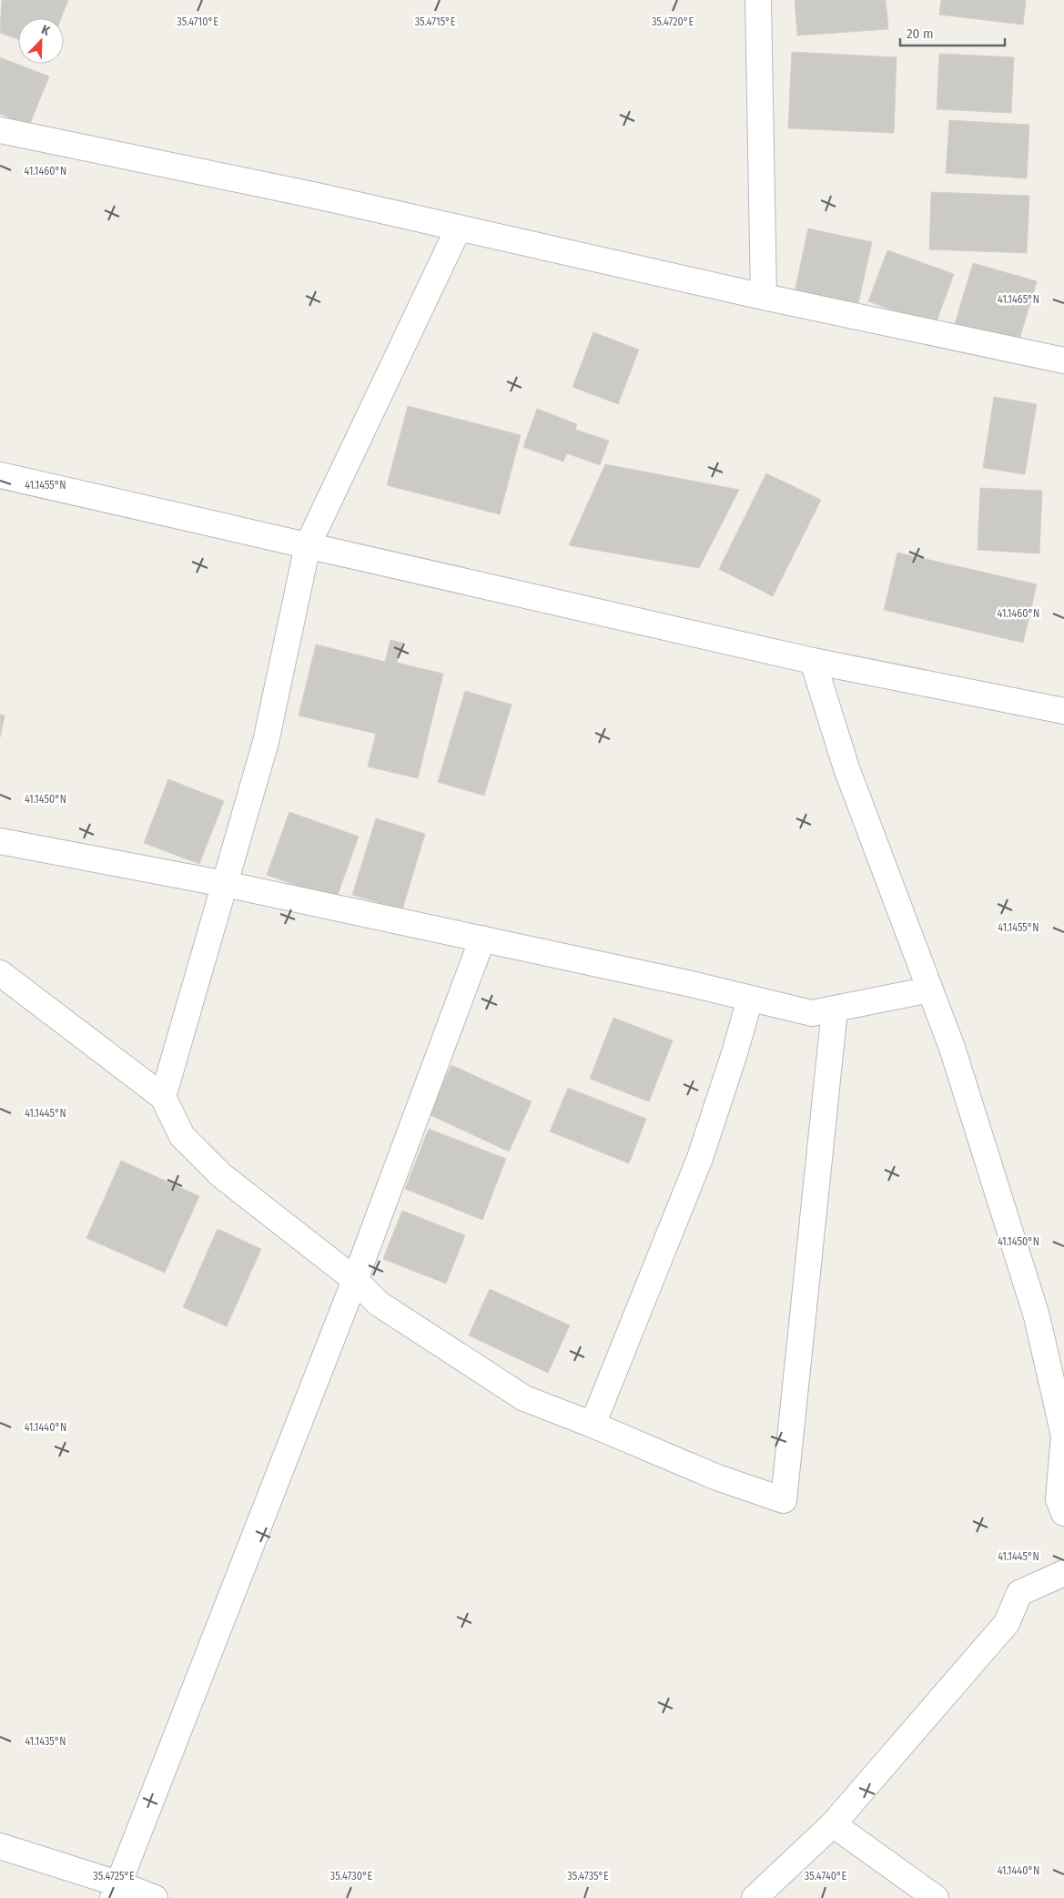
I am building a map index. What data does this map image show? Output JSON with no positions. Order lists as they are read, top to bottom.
{
  "scale_bar": "20 m",
  "north": "top right",
  "coordinates": [
    "35.4710°E",
    "35.4715°E",
    "35.4720°E",
    "41.1460°N",
    "41.1465°N",
    "41.1455°N",
    "41.1450°N",
    "41.1445°N",
    "41.1440°N",
    "41.1435°N",
    "35.4725°E",
    "35.4730°E",
    "35.4735°E",
    "35.4740°E"
  ]
}
